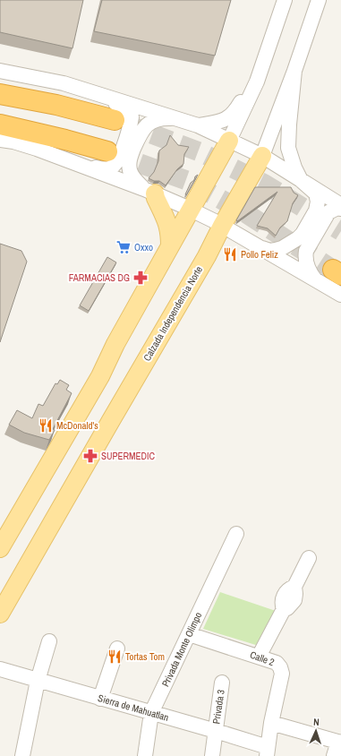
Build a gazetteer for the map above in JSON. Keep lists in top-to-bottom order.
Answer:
{
  "streets": {
    "main road": ["Calzada Independencia Norte"],
    "street": [
      "Privada Monte Olimpo",
      "Calle 2",
      "Privada 3",
      "Sierra de Mahuatlan"
    ]
  },
  "crossings": [
    ["Privada Monte Olimpo", "Calle 2"],
    ["Privada Monte Olimpo", "Sierra de Mahuatlan"],
    ["Calle 2", "Sierra de Mahuatlan"],
    ["Privada 3", "Sierra de Mahuatlan"]
  ],
  "places": {
    "supermarket": ["Oxxo"],
    "restaurant": ["Pollo Feliz", "McDonald's", "Tortas Tom"],
    "pharmacy": ["FARMACIAS DG", "SUPERMEDIC"]
  },
  "north": "top"
}
